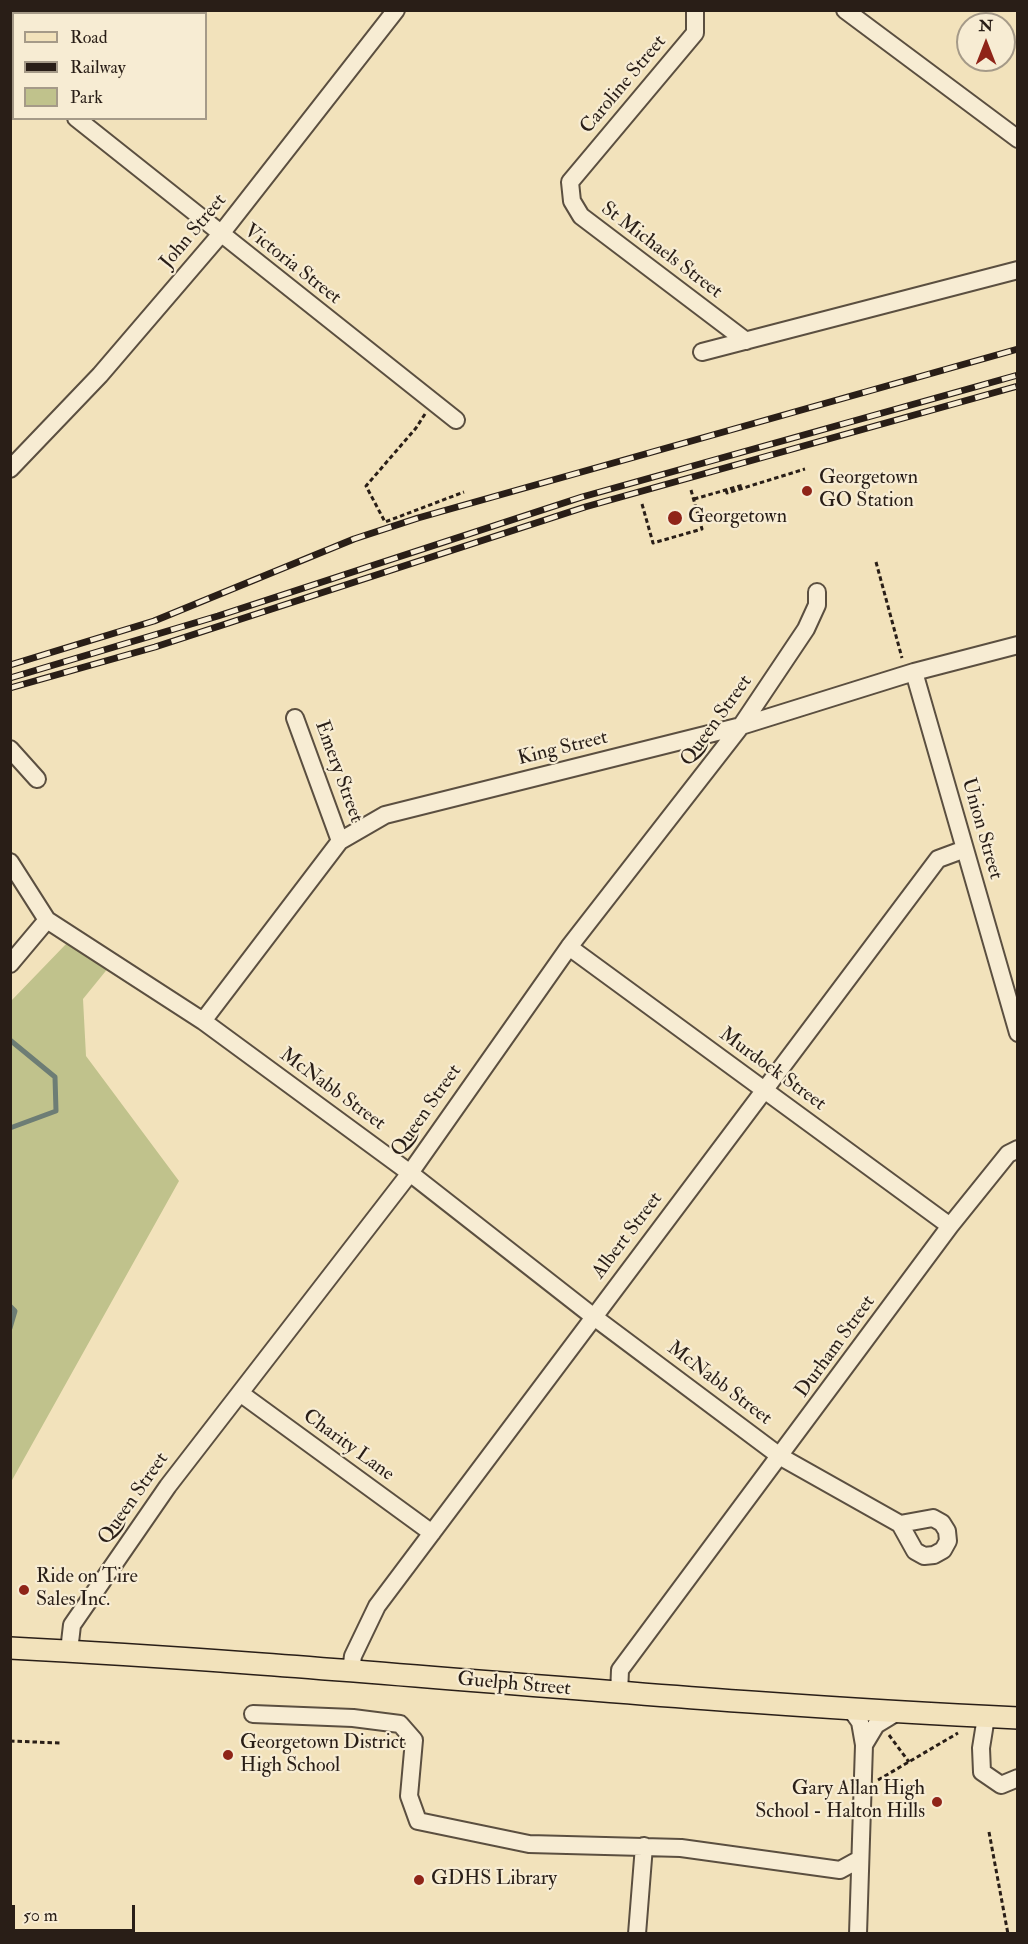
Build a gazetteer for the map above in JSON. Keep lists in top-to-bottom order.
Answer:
{
  "streets": {
    "main road": ["Guelph Street"],
    "street": [
      "Caroline Street",
      "John Street",
      "St Michaels Street",
      "Victoria Street",
      "Queen Street",
      "King Street",
      "Emery Street",
      "Union Street",
      "Murdock Street",
      "McNabb Street",
      "Albert Street",
      "Durham Street",
      "Charity Lane"
    ]
  },
  "crossings": [
    ["Caroline Street", "St Michaels Street"],
    ["John Street", "Victoria Street"],
    ["Queen Street", "King Street"],
    ["Queen Street", "Murdock Street"],
    ["Queen Street", "McNabb Street"],
    ["Queen Street", "Charity Lane"],
    ["Queen Street", "Guelph Street"],
    ["King Street", "Emery Street"],
    ["King Street", "Union Street"],
    ["King Street", "McNabb Street"],
    ["Union Street", "Albert Street"],
    ["Murdock Street", "Albert Street"],
    ["Murdock Street", "Durham Street"],
    ["McNabb Street", "Albert Street"],
    ["McNabb Street", "Durham Street"],
    ["Albert Street", "Charity Lane"],
    ["Albert Street", "Guelph Street"],
    ["Durham Street", "Guelph Street"]
  ],
  "places": [
    "Georgetown GO Station",
    "Georgetown",
    "Ride on Tire Sales Inc.",
    "Georgetown District High School",
    "Gary Allan High School - Halton Hills",
    "GDHS Library"
  ],
  "legend": ["Road", "Railway", "Park"],
  "scale_bar": "50 m",
  "north": "top"
}
